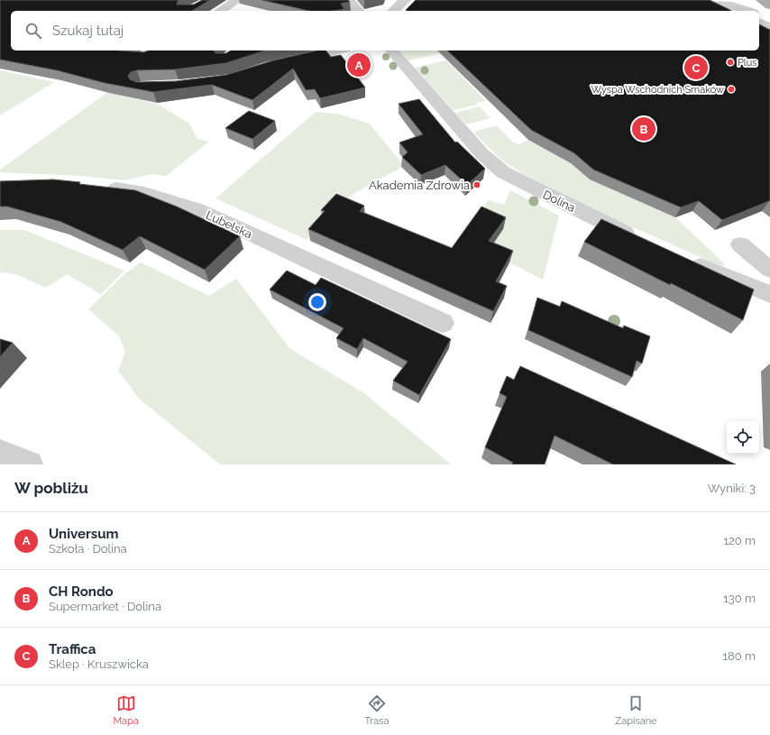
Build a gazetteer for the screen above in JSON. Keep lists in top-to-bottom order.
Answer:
{
  "streets": {
    "street": ["Dolina", "Lubelska"]
  },
  "places": ["Plus", "Wyspa Wschodnich Smaków", "Akademia Zdrowia"],
  "page": {
    "search": "Szukaj tutaj",
    "pins": ["A", "C", "B"],
    "heading": ["W pobliżu", "Wyniki: 3"],
    "list": [
      {
        "mark": "A",
        "name": "Universum",
        "note": "Szkoła · Dolina",
        "value": "120 m"
      },
      {
        "mark": "B",
        "name": "CH Rondo",
        "note": "Supermarket · Dolina",
        "value": "130 m"
      },
      {
        "mark": "C",
        "name": "Traffica",
        "note": "Sklep · Kruszwicka",
        "value": "180 m"
      }
    ],
    "nav": ["Mapa", "Trasa", "Zapisane"]
  }
}
